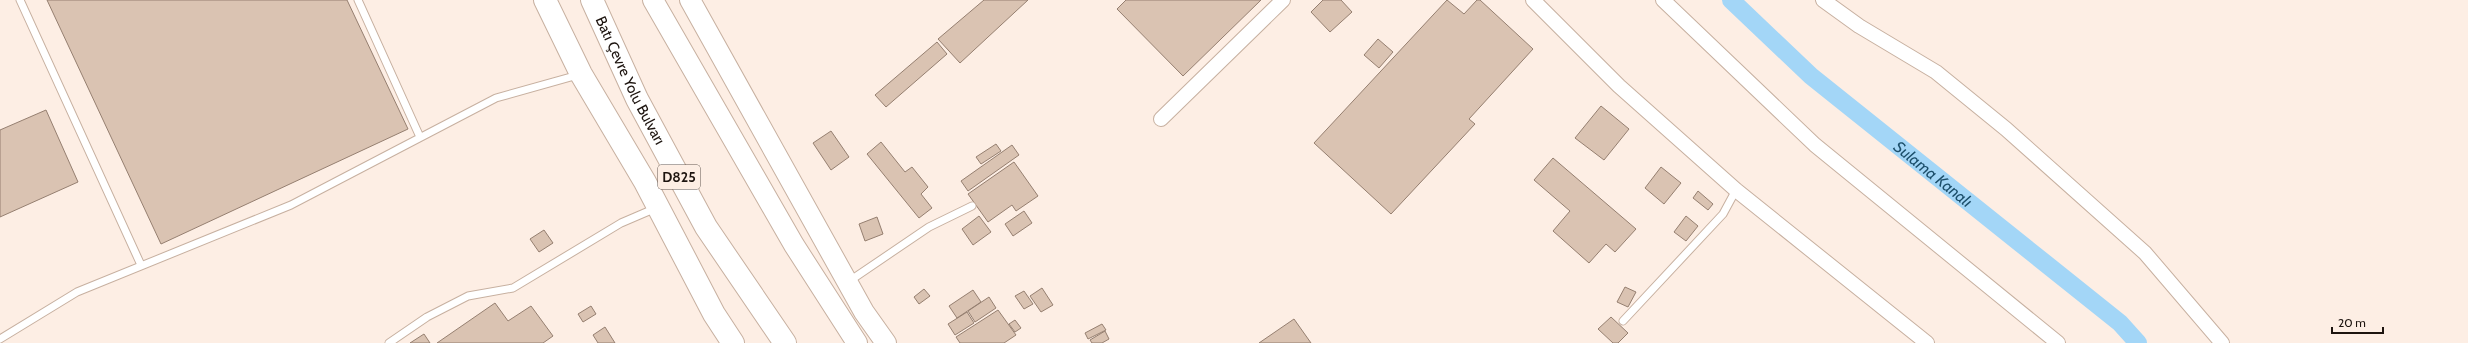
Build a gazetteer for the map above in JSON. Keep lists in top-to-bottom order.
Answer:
{
  "streets": {
    "highway": ["Batı Çevre Yolu Bulvarı", "D825"]
  },
  "water": ["Sulama Kanalı"],
  "scale_bar": "20 m"
}
